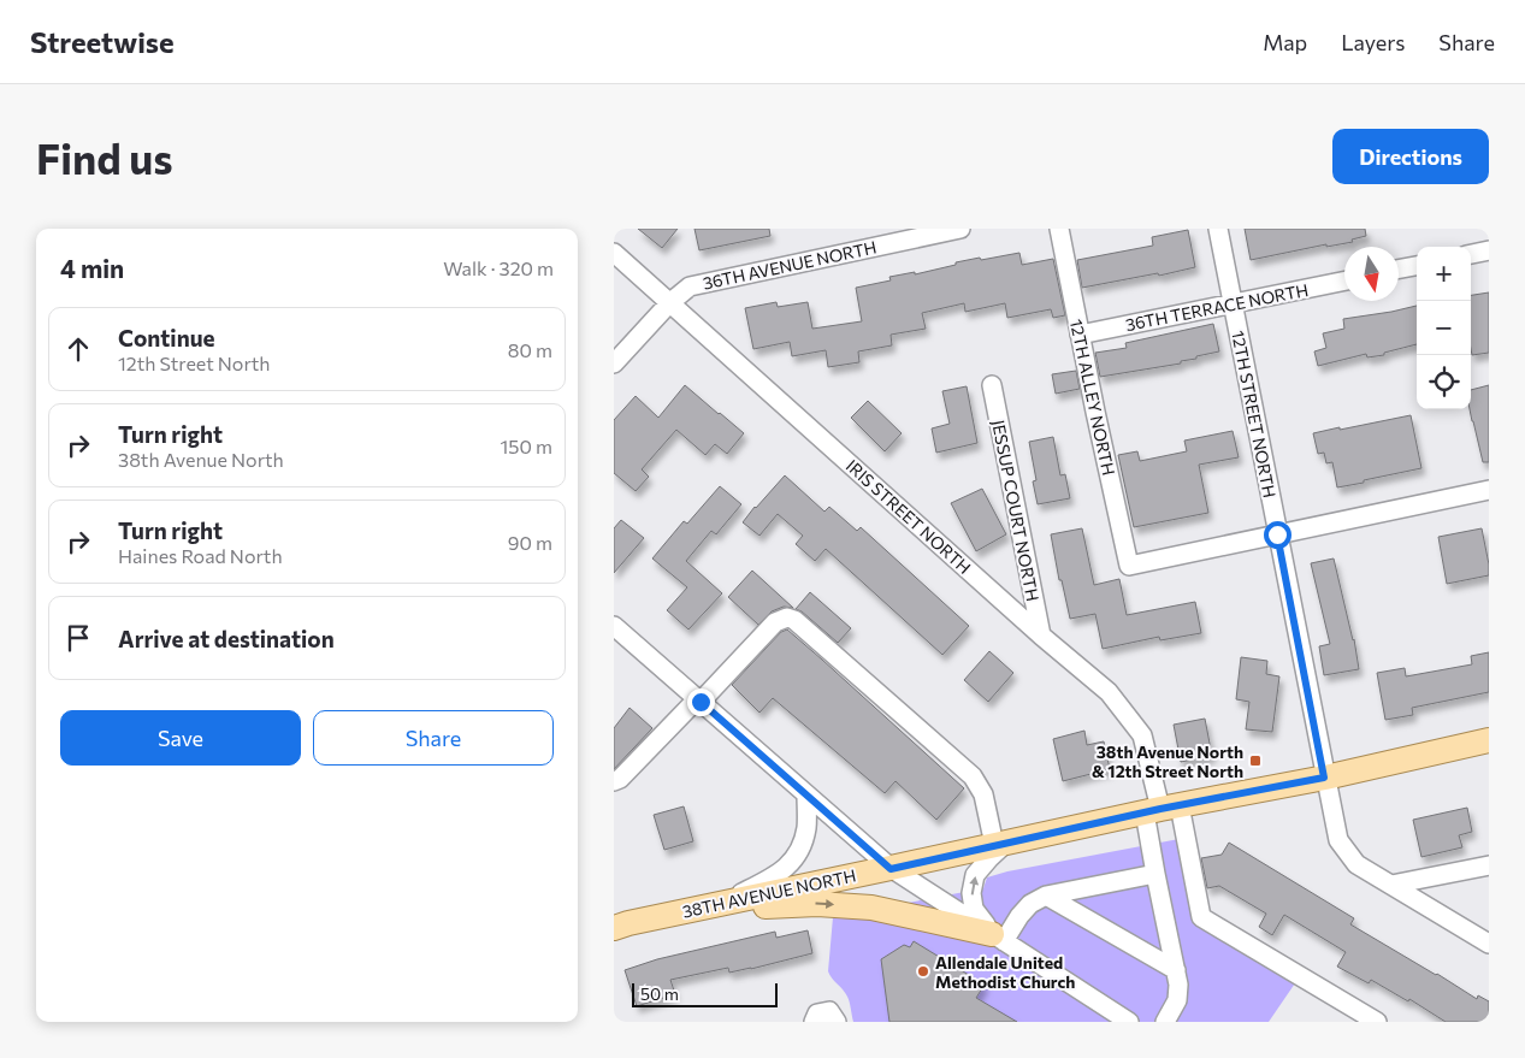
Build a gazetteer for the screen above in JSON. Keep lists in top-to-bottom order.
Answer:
{
  "streets": {
    "main road": ["38TH AVENUE NORTH"],
    "street": [
      "36TH AVENUE NORTH",
      "36TH TERRACE NORTH",
      "12TH ALLEY NORTH",
      "12TH STREET NORTH",
      "JESSUP COURT NORTH",
      "IRIS STREET NORTH"
    ]
  },
  "crossings": [
    ["36TH AVENUE NORTH", "IRIS STREET NORTH"],
    ["36TH TERRACE NORTH", "12TH ALLEY NORTH"],
    ["36TH TERRACE NORTH", "12TH STREET NORTH"],
    ["12TH ALLEY NORTH", "12TH STREET NORTH"],
    ["12TH STREET NORTH", "38TH AVENUE NORTH"],
    ["JESSUP COURT NORTH", "IRIS STREET NORTH"],
    ["IRIS STREET NORTH", "38TH AVENUE NORTH"]
  ],
  "places": {
    "transit": ["38th Avenue North & 12th Street North"],
    "other": ["Allendale United Methodist Church"]
  },
  "scale_bar": "50 m",
  "north": "bottom",
  "page": {
    "header": "Streetwise",
    "nav": ["Map", "Layers", "Share"],
    "buttons": [
      "Directions",
      ["Save", "Share"]
    ],
    "title": "Find us",
    "heading": ["4 min", "Walk · 320 m"],
    "map_buttons": ["+", "−"],
    "list": [
      ["Continue", "12th Street North", "80 m"],
      ["Turn right", "38th Avenue North", "150 m"],
      ["Turn right", "Haines Road North", "90 m"],
      "Arrive at destination"
    ],
    "scale": "50 m"
  }
}
